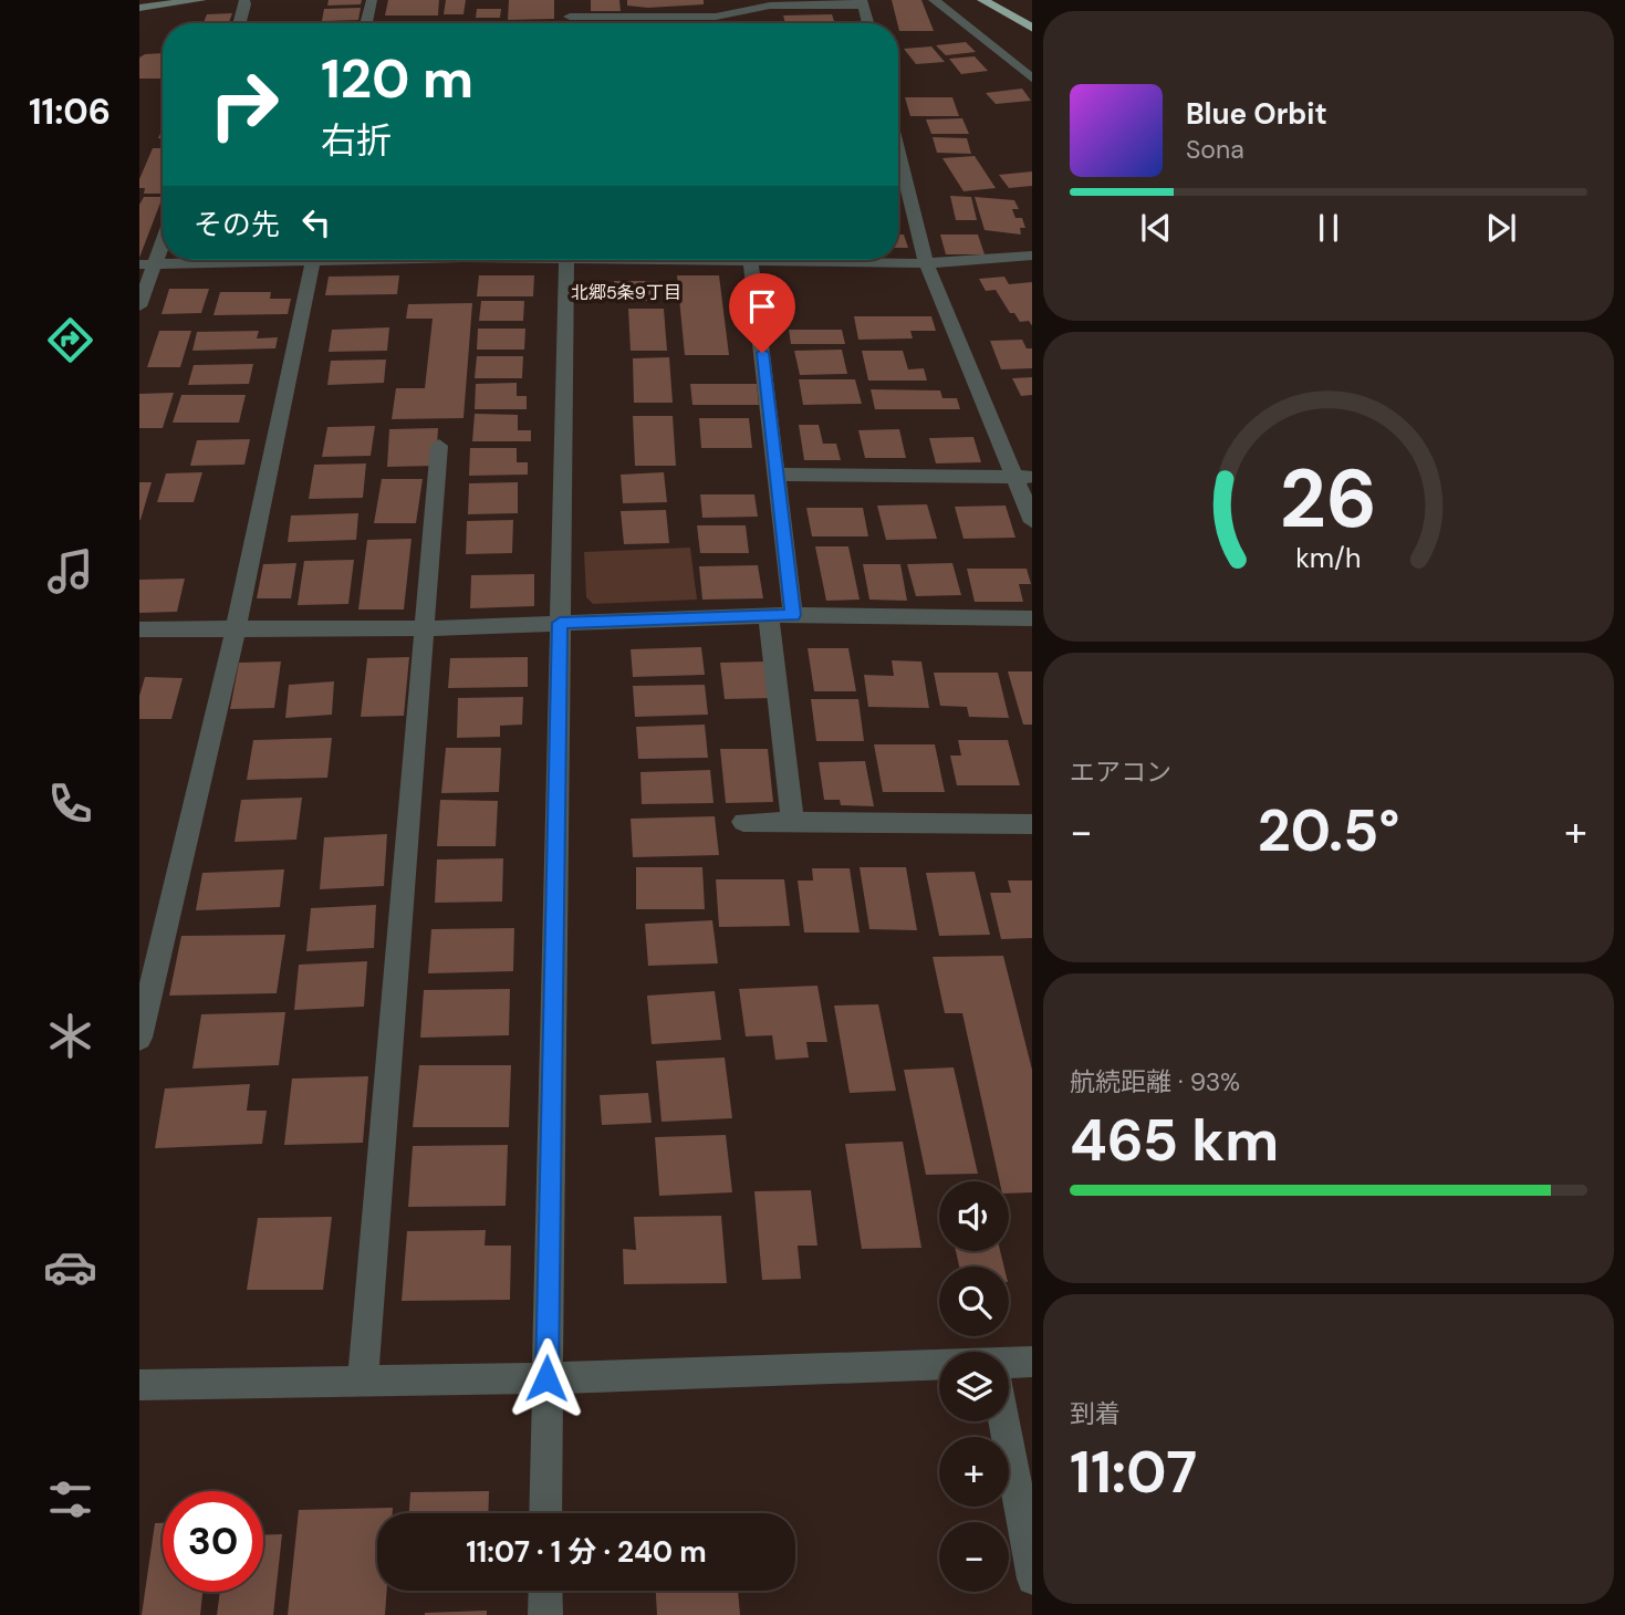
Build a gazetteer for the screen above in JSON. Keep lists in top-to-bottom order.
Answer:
{
  "districts": ["北郷5条9丁目"],
  "page": {
    "tabs": "11:06",
    "turn": ["120 m", "右折"],
    "song": ["Blue Orbit", "Sona"],
    "then": "その先",
    "tile": [
      "エアコン",
      ["航続距離 · 93%", "465 km"],
      ["到着", "11:07"]
    ],
    "heat": ["−", "20.5°", "+"],
    "map_buttons": ["+", "−"],
    "limit": "30",
    "trip": "11:07 · 1 分 · 240 m",
    "gauge": ["26", "km/h"]
  }
}
